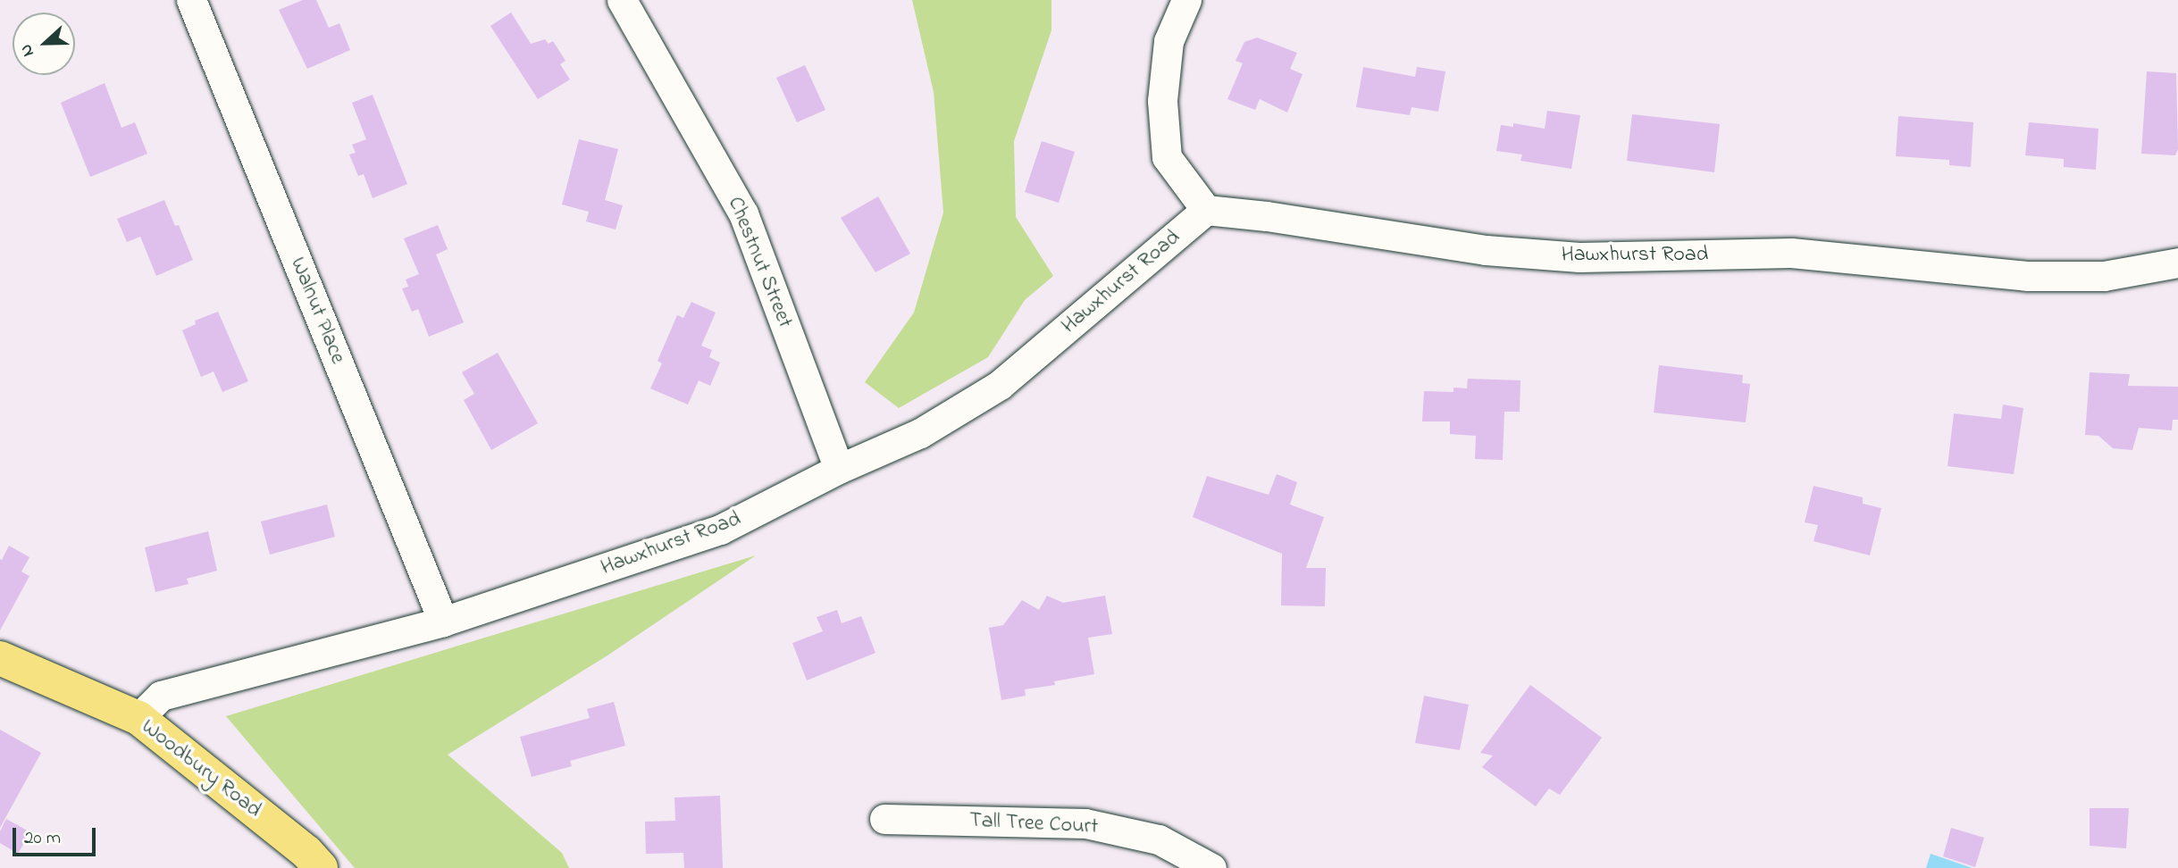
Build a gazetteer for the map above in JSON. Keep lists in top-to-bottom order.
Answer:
{
  "streets": {
    "main road": ["Woodbury Road"],
    "street": [
      "Hawxhurst Road",
      "Chestnut Street",
      "Walnut Place",
      "Tall Tree Court"
    ]
  },
  "crossings": [
    ["Hawxhurst Road", "Chestnut Street"],
    ["Hawxhurst Road", "Walnut Place"],
    ["Hawxhurst Road", "Woodbury Road"]
  ],
  "scale_bar": "20 m",
  "north": "left"
}
